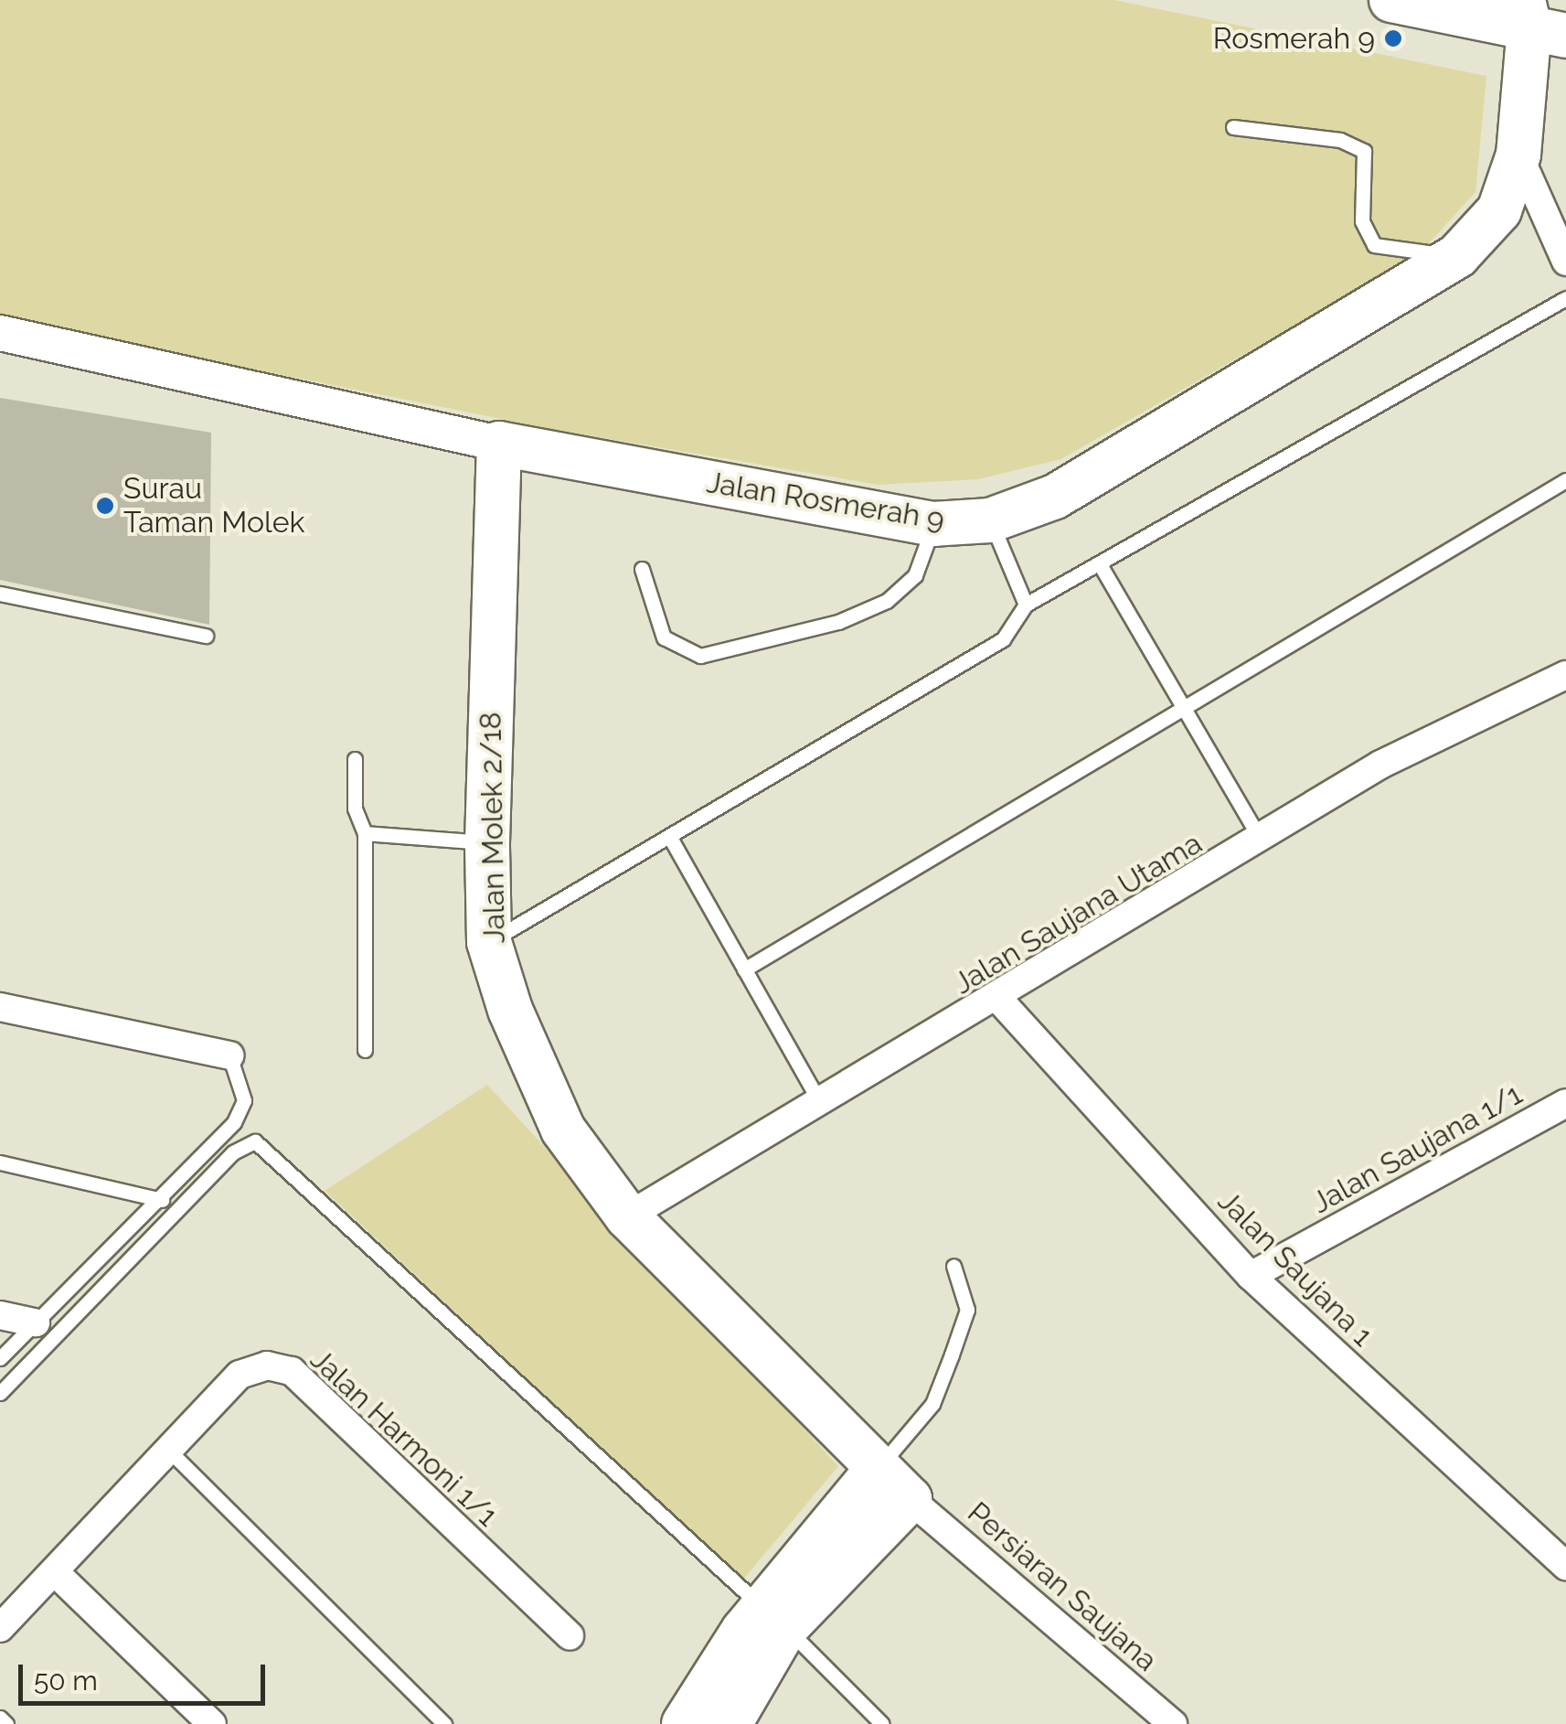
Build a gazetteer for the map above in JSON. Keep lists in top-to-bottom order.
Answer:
{
  "streets": {
    "main road": ["Jalan Rosmerah 9", "Jalan Molek 2/18"],
    "street": [
      "Jalan Saujana Utama",
      "Jalan Saujana 1/1",
      "Jalan Saujana 1",
      "Jalan Harmoni 1/1",
      "Persiaran Saujana"
    ]
  },
  "crossings": [
    ["Jalan Rosmerah 9", "Jalan Molek 2/18"],
    ["Jalan Molek 2/18", "Jalan Saujana Utama"],
    ["Jalan Molek 2/18", "Persiaran Saujana"],
    ["Jalan Saujana Utama", "Jalan Saujana 1"],
    ["Jalan Saujana 1/1", "Jalan Saujana 1"]
  ],
  "places": ["Rosmerah 9", "Surau Taman Molek"],
  "scale_bar": "50 m"
}
